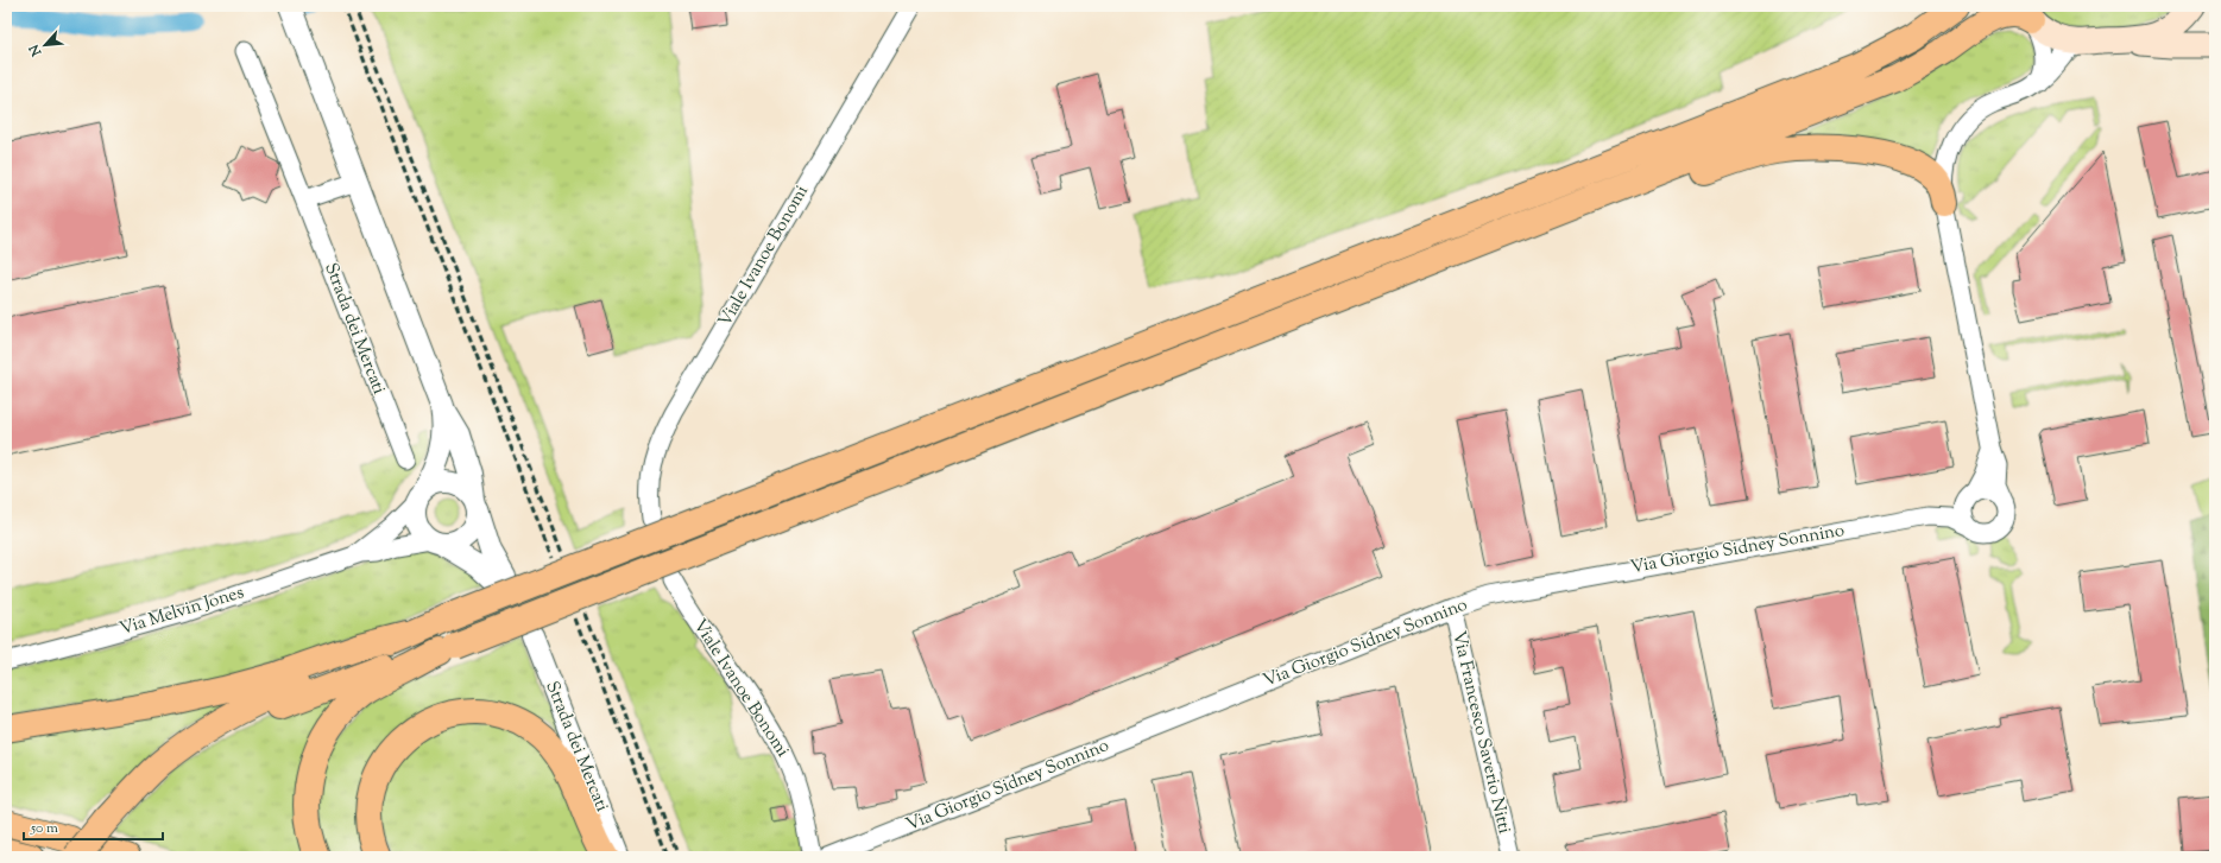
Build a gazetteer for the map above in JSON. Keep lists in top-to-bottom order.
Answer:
{
  "streets": {
    "street": [
      "Viale Ivanoe Bonomi",
      "Strada dei Mercati",
      "Via Giorgio Sidney Sonnino",
      "Via Melvin Jones",
      "Via Francesco Saverio Nitti"
    ]
  },
  "crossings": [
    ["Via Giorgio Sidney Sonnino", "Via Francesco Saverio Nitti"]
  ],
  "scale_bar": "50 m",
  "north": "bottom left"
}
